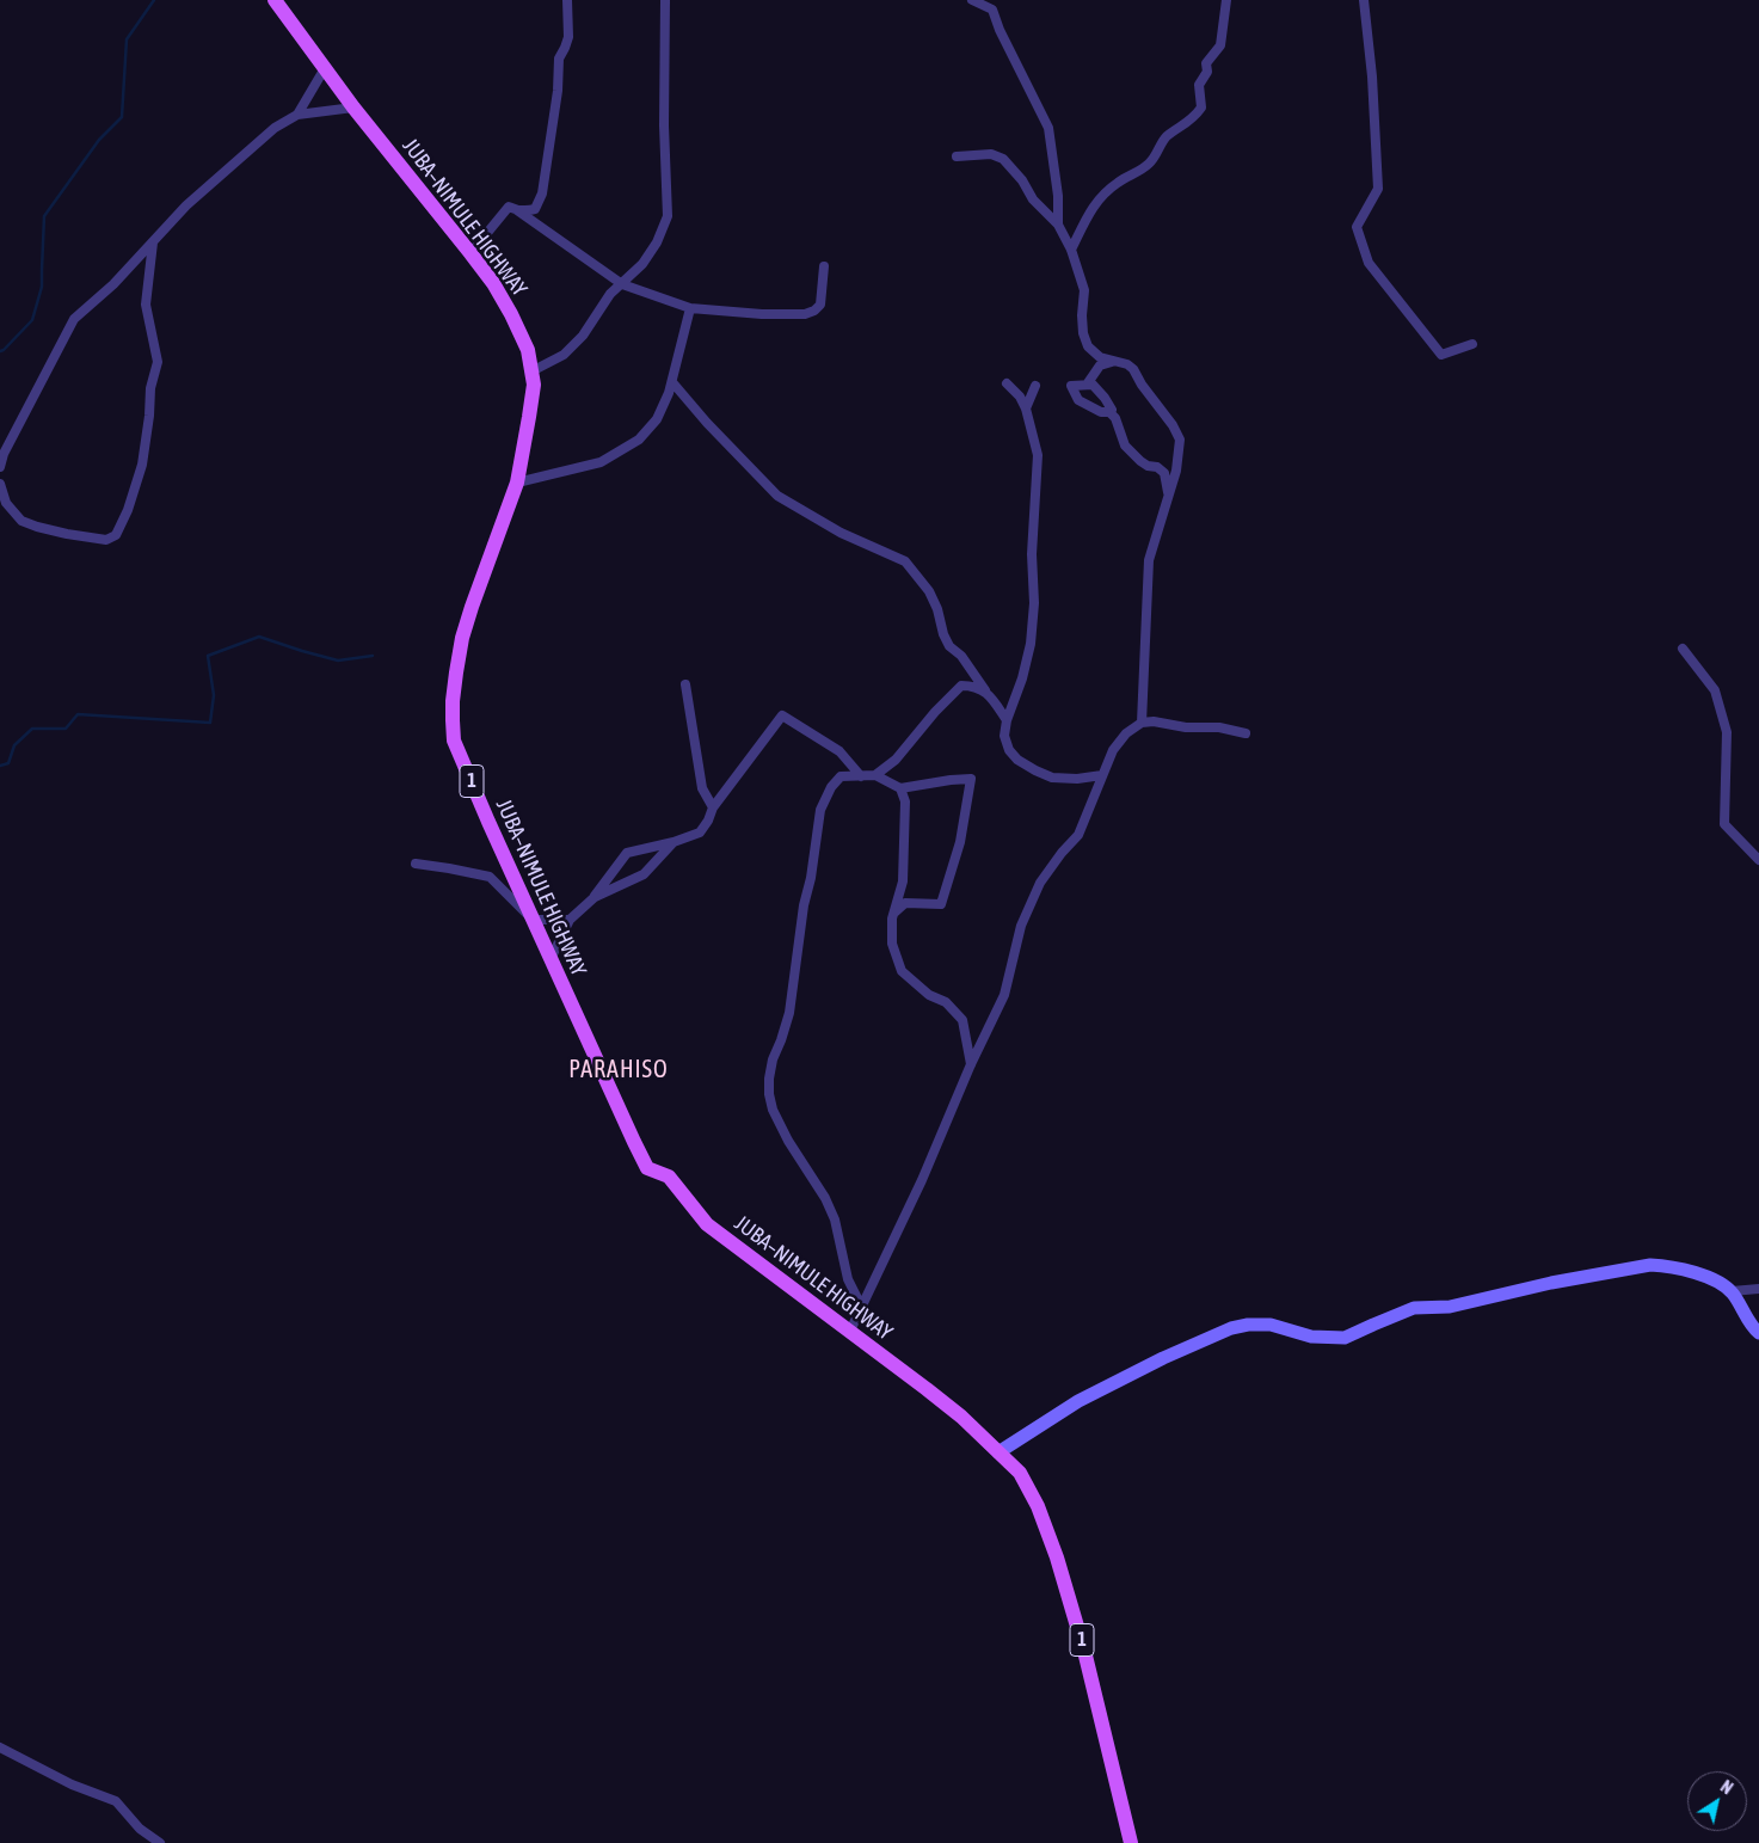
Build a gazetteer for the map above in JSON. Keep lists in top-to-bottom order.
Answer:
{
  "streets": {
    "main road": ["JUBA–NIMULE HIGHWAY", "1"]
  },
  "crossings": [
    ["JUBA–NIMULE HIGHWAY", "1"]
  ],
  "districts": ["PARAHISO"],
  "north": "top right"
}
